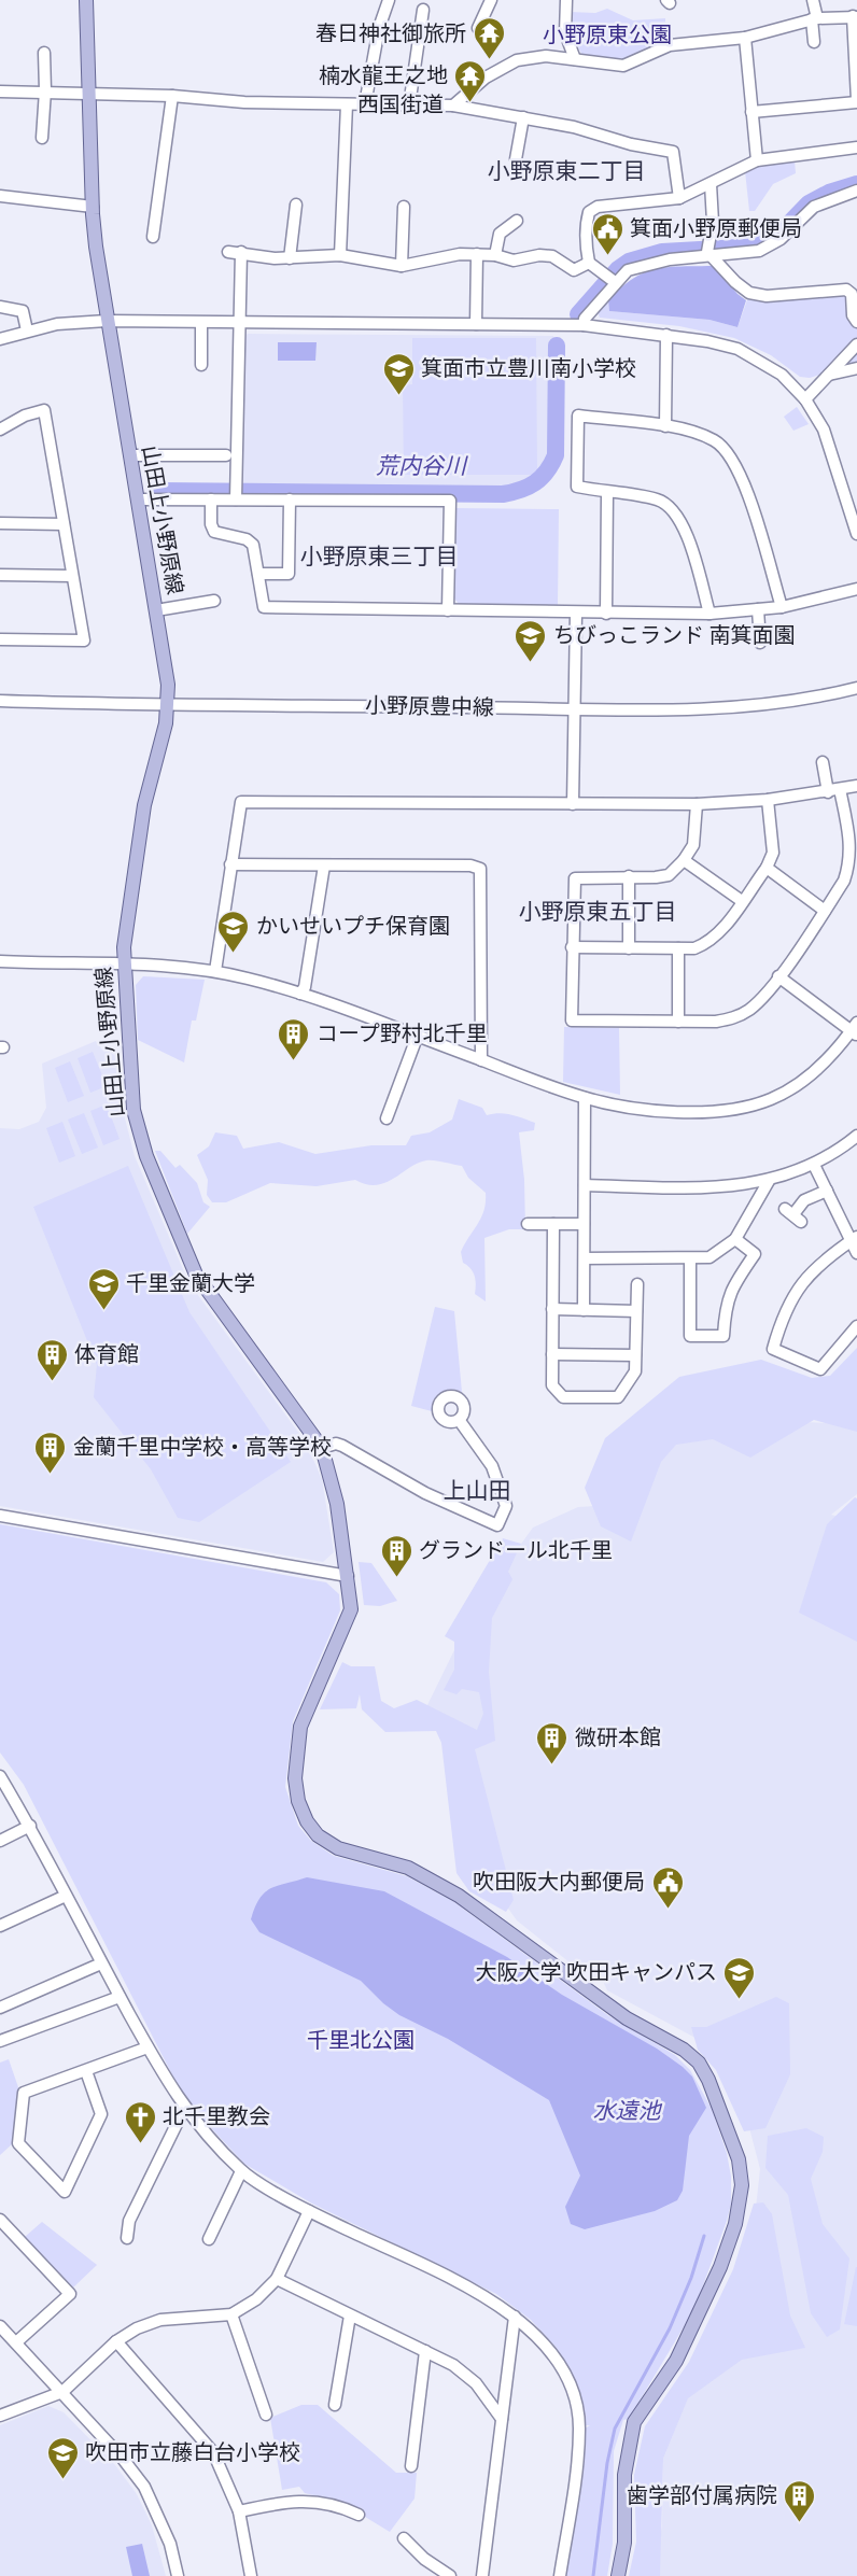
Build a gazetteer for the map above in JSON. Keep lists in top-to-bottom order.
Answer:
{
  "streets": {
    "main road": ["山田上小野原線"],
    "street": ["西国街道", "小野原豊中線"]
  },
  "crossings": [
    ["西国街道", "山田上小野原線"],
    ["山田上小野原線", "小野原豊中線"]
  ],
  "districts": [
    "小野原東二丁目",
    "小野原東三丁目",
    "小野原東五丁目",
    "上山田"
  ],
  "water": ["荒内谷川", "水遠池"],
  "parks": ["小野原東公園", "千里北公園"],
  "places": {
    "temple": ["春日神社御旅所", "楠水龍王之地"],
    "public building": ["箕面小野原郵便局", "吹田阪大内郵便局"],
    "school or university": [
      "箕面市立豊川南小学校",
      "ちびっこランド 南箕面園",
      "かいせいプチ保育園",
      "千里金蘭大学",
      "大阪大学 吹田キャンパス",
      "吹田市立藤白台小学校"
    ],
    "building": [
      "コープ野村北千里",
      "体育館",
      "金蘭千里中学校・高等学校",
      "グランドール北千里",
      "微研本館",
      "歯学部付属病院"
    ],
    "church": ["北千里教会"]
  }
}
